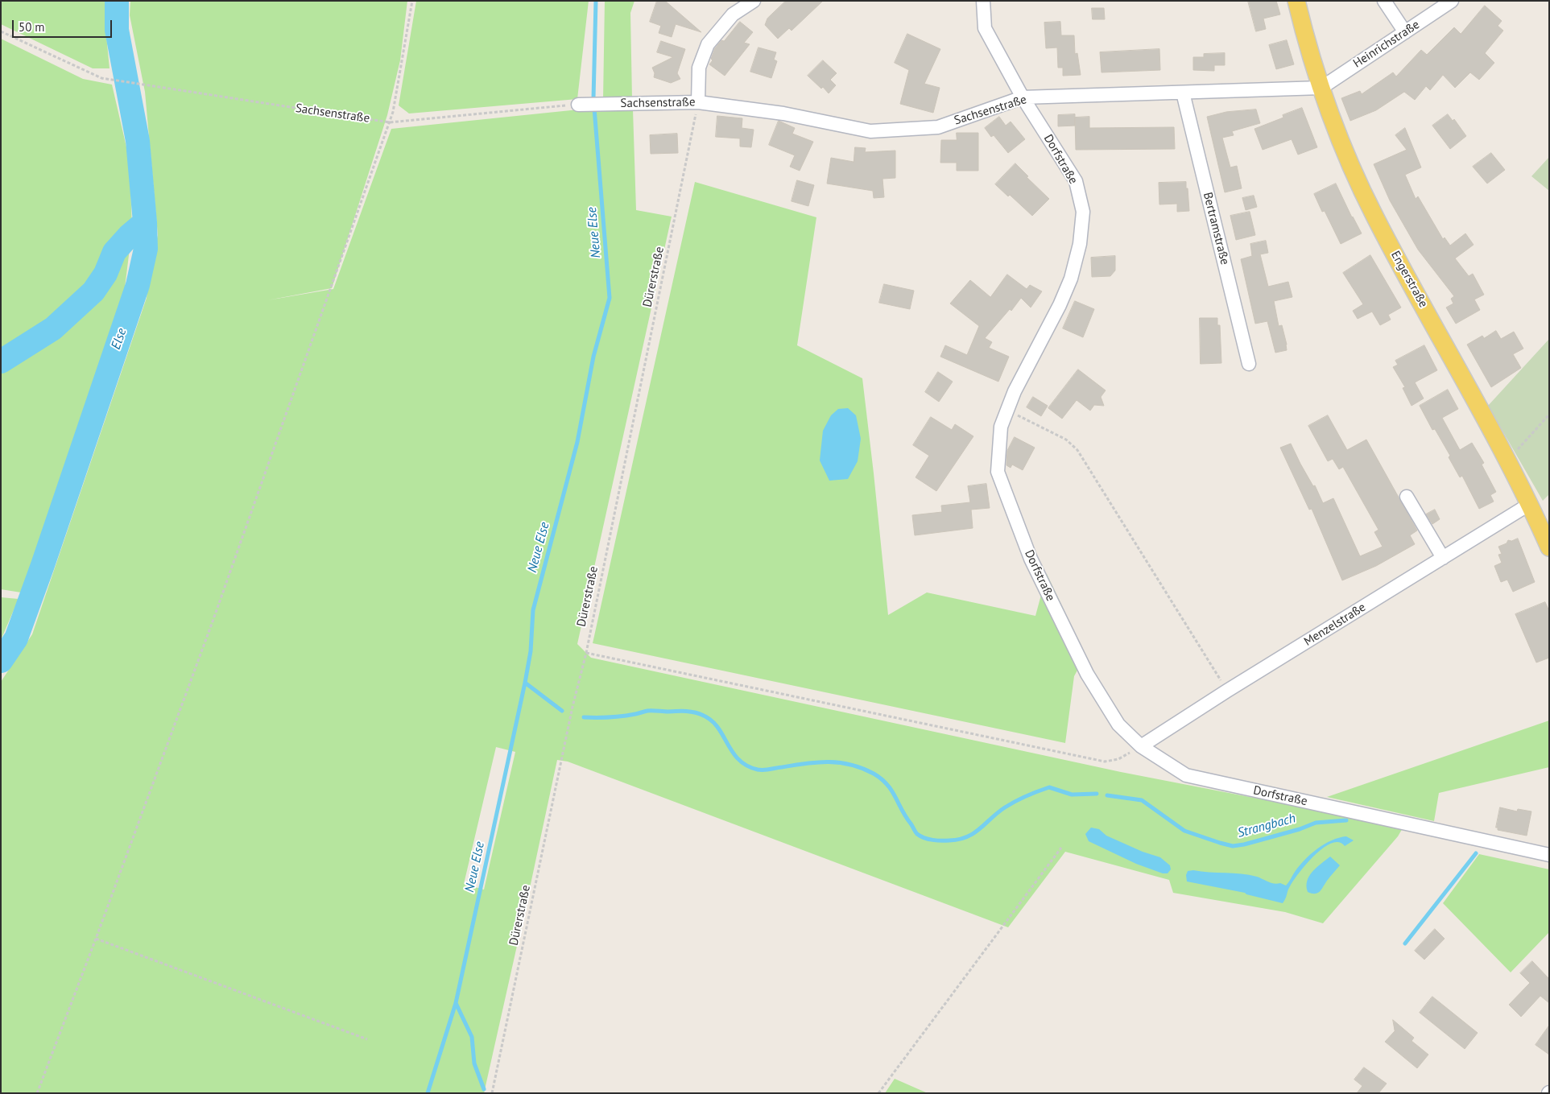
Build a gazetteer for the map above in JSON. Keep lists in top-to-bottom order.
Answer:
{
  "streets": {
    "main road": ["Engerstraße"],
    "street": [
      "Heinrichstraße",
      "Sachsenstraße",
      "Dorfstraße",
      "Bertramstraße",
      "Menzelstraße"
    ],
    "path": ["Dürerstraße"]
  },
  "crossings": [
    ["Heinrichstraße", "Sachsenstraße"],
    ["Heinrichstraße", "Engerstraße"],
    ["Sachsenstraße", "Dorfstraße"],
    ["Sachsenstraße", "Bertramstraße"],
    ["Sachsenstraße", "Dürerstraße"],
    ["Sachsenstraße", "Engerstraße"],
    ["Dorfstraße", "Menzelstraße"],
    ["Engerstraße", "Menzelstraße"]
  ],
  "water": ["Neue Else", "Else", "Strangbach"],
  "scale_bar": "50 m"
}
